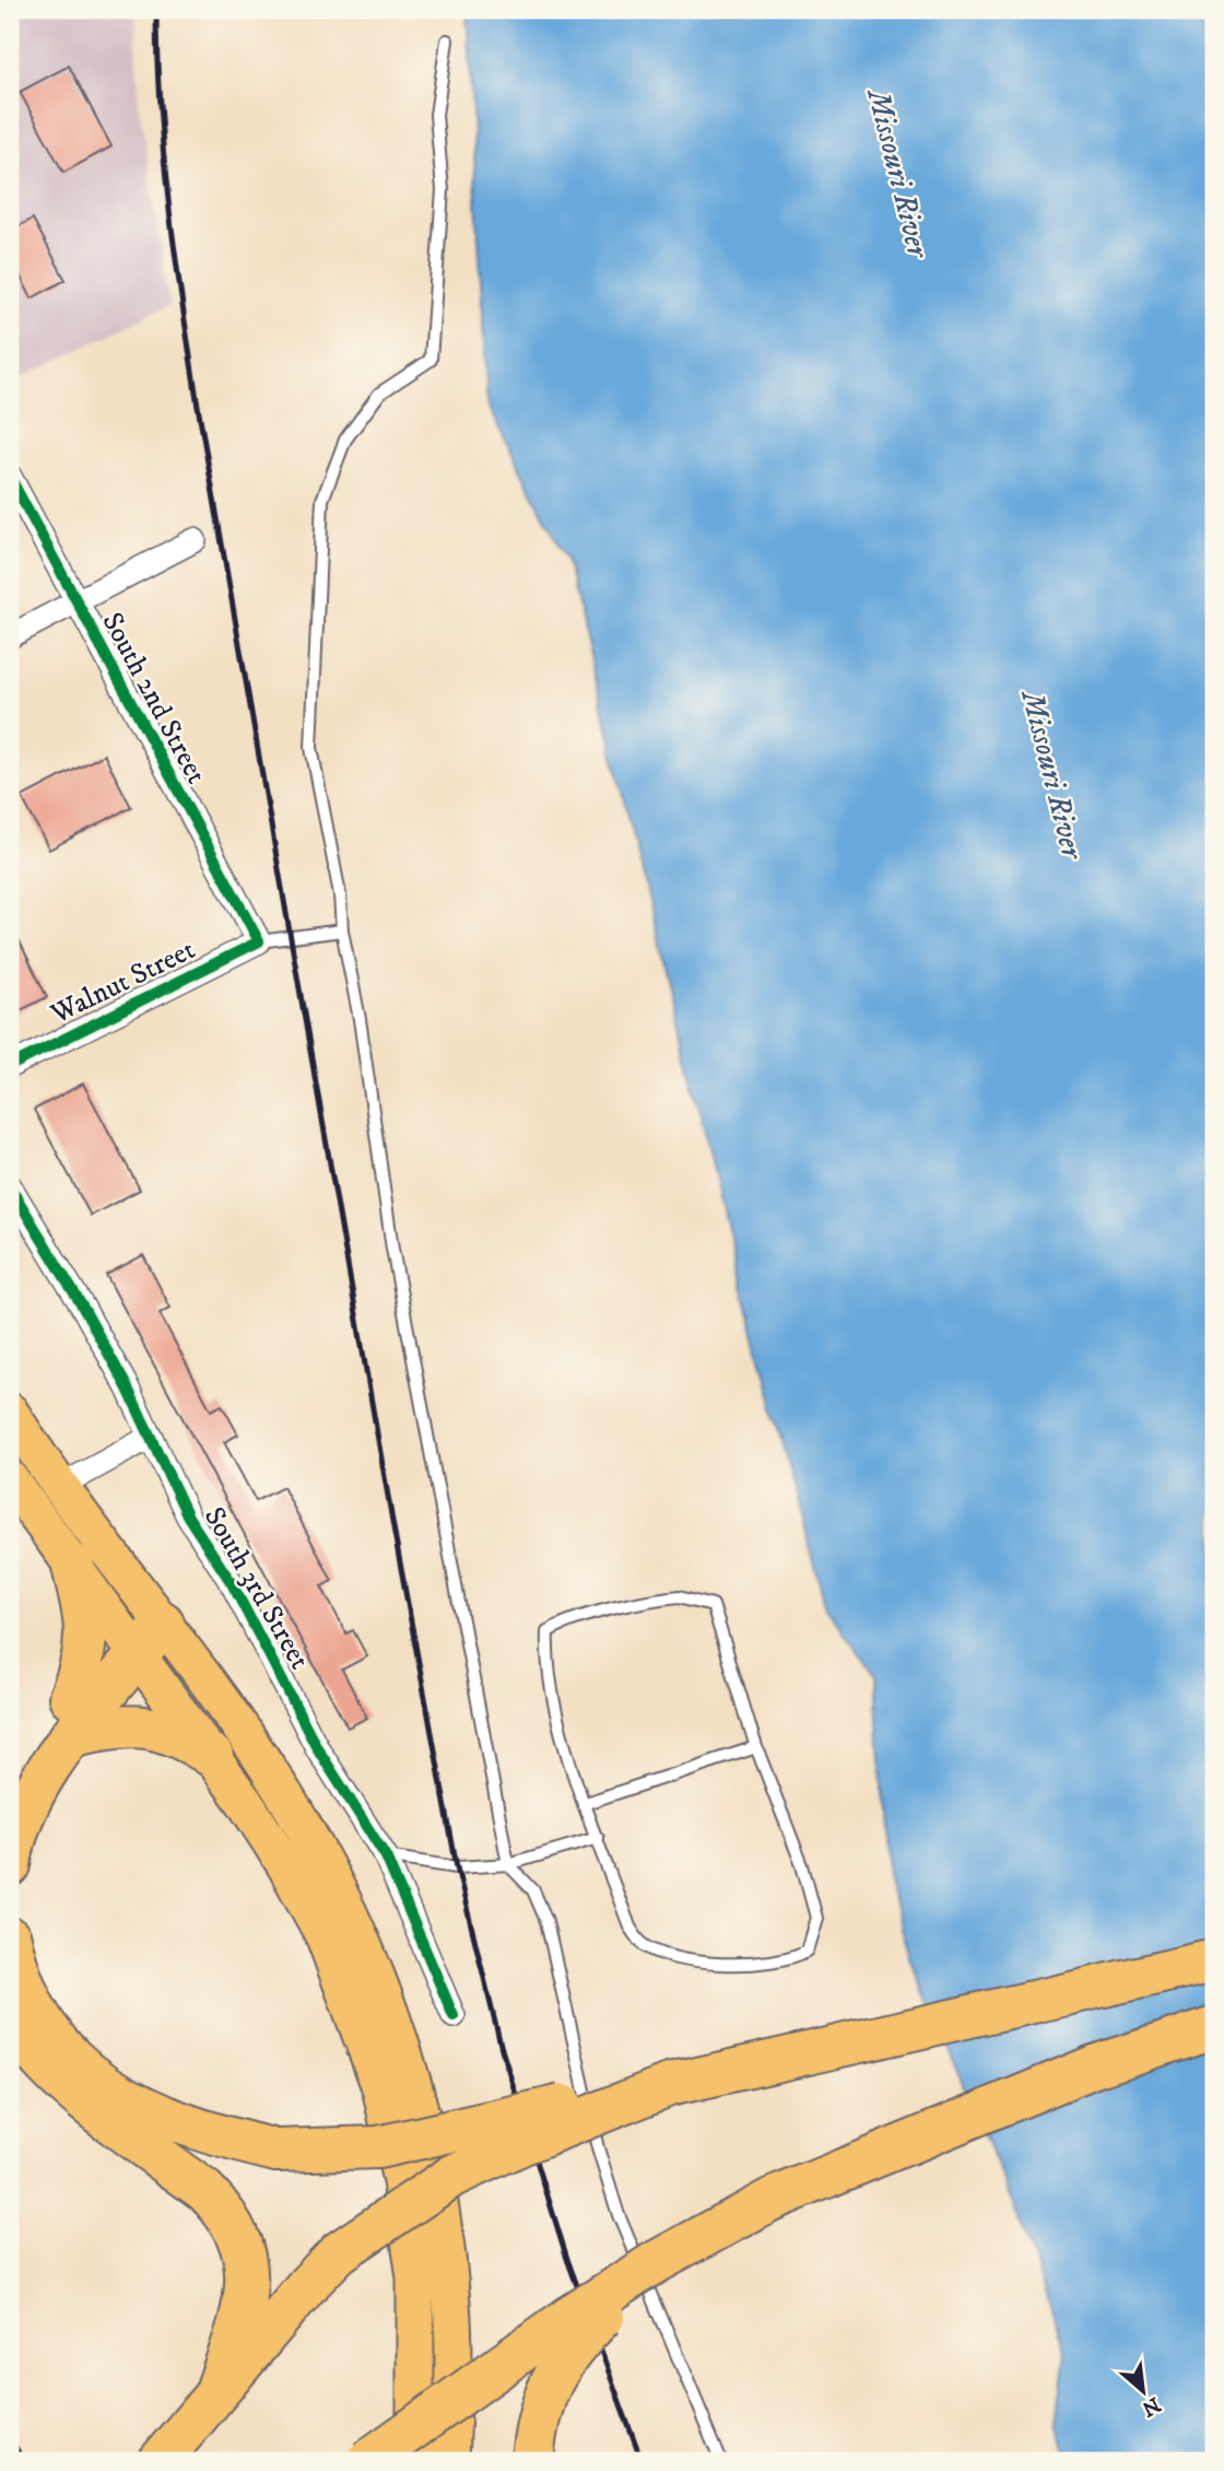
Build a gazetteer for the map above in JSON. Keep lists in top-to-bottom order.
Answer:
{
  "streets": {
    "street": ["South 2nd Street", "Walnut Street", "South 3rd Street"]
  },
  "crossings": [
    ["South 2nd Street", "Walnut Street"]
  ],
  "water": ["Missouri River"],
  "north": "bottom right"
}
